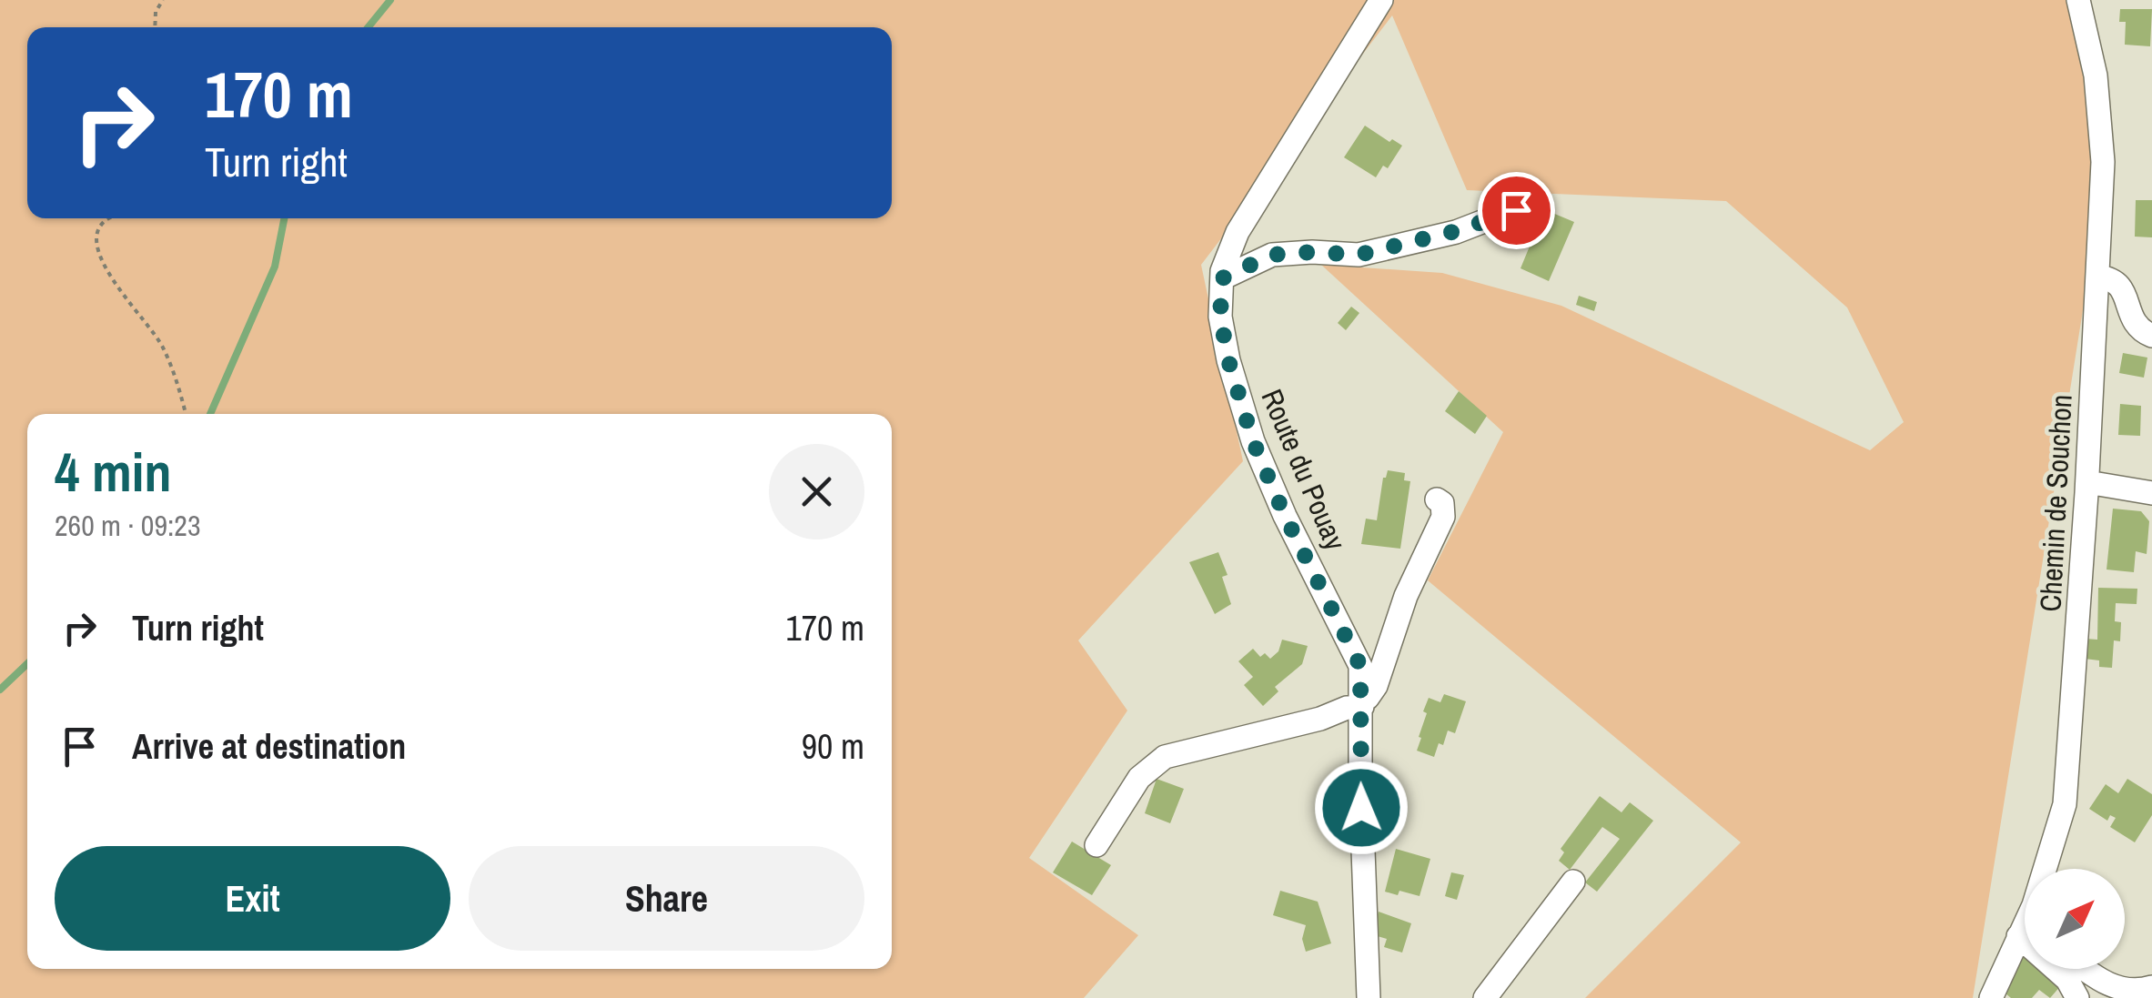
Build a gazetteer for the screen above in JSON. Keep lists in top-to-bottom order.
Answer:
{
  "streets": {
    "street": ["Route du Pouay", "Chemin de Souchon"]
  },
  "north": "top right",
  "page": {
    "turn": ["170 m", "Turn right"],
    "heading": ["4 min", "260 m · 09:23"],
    "list": [
      {
        "name": "Turn right",
        "value": "170 m"
      },
      {
        "name": "Arrive at destination",
        "value": "90 m"
      }
    ],
    "buttons": ["Exit", "Share"]
  }
}
